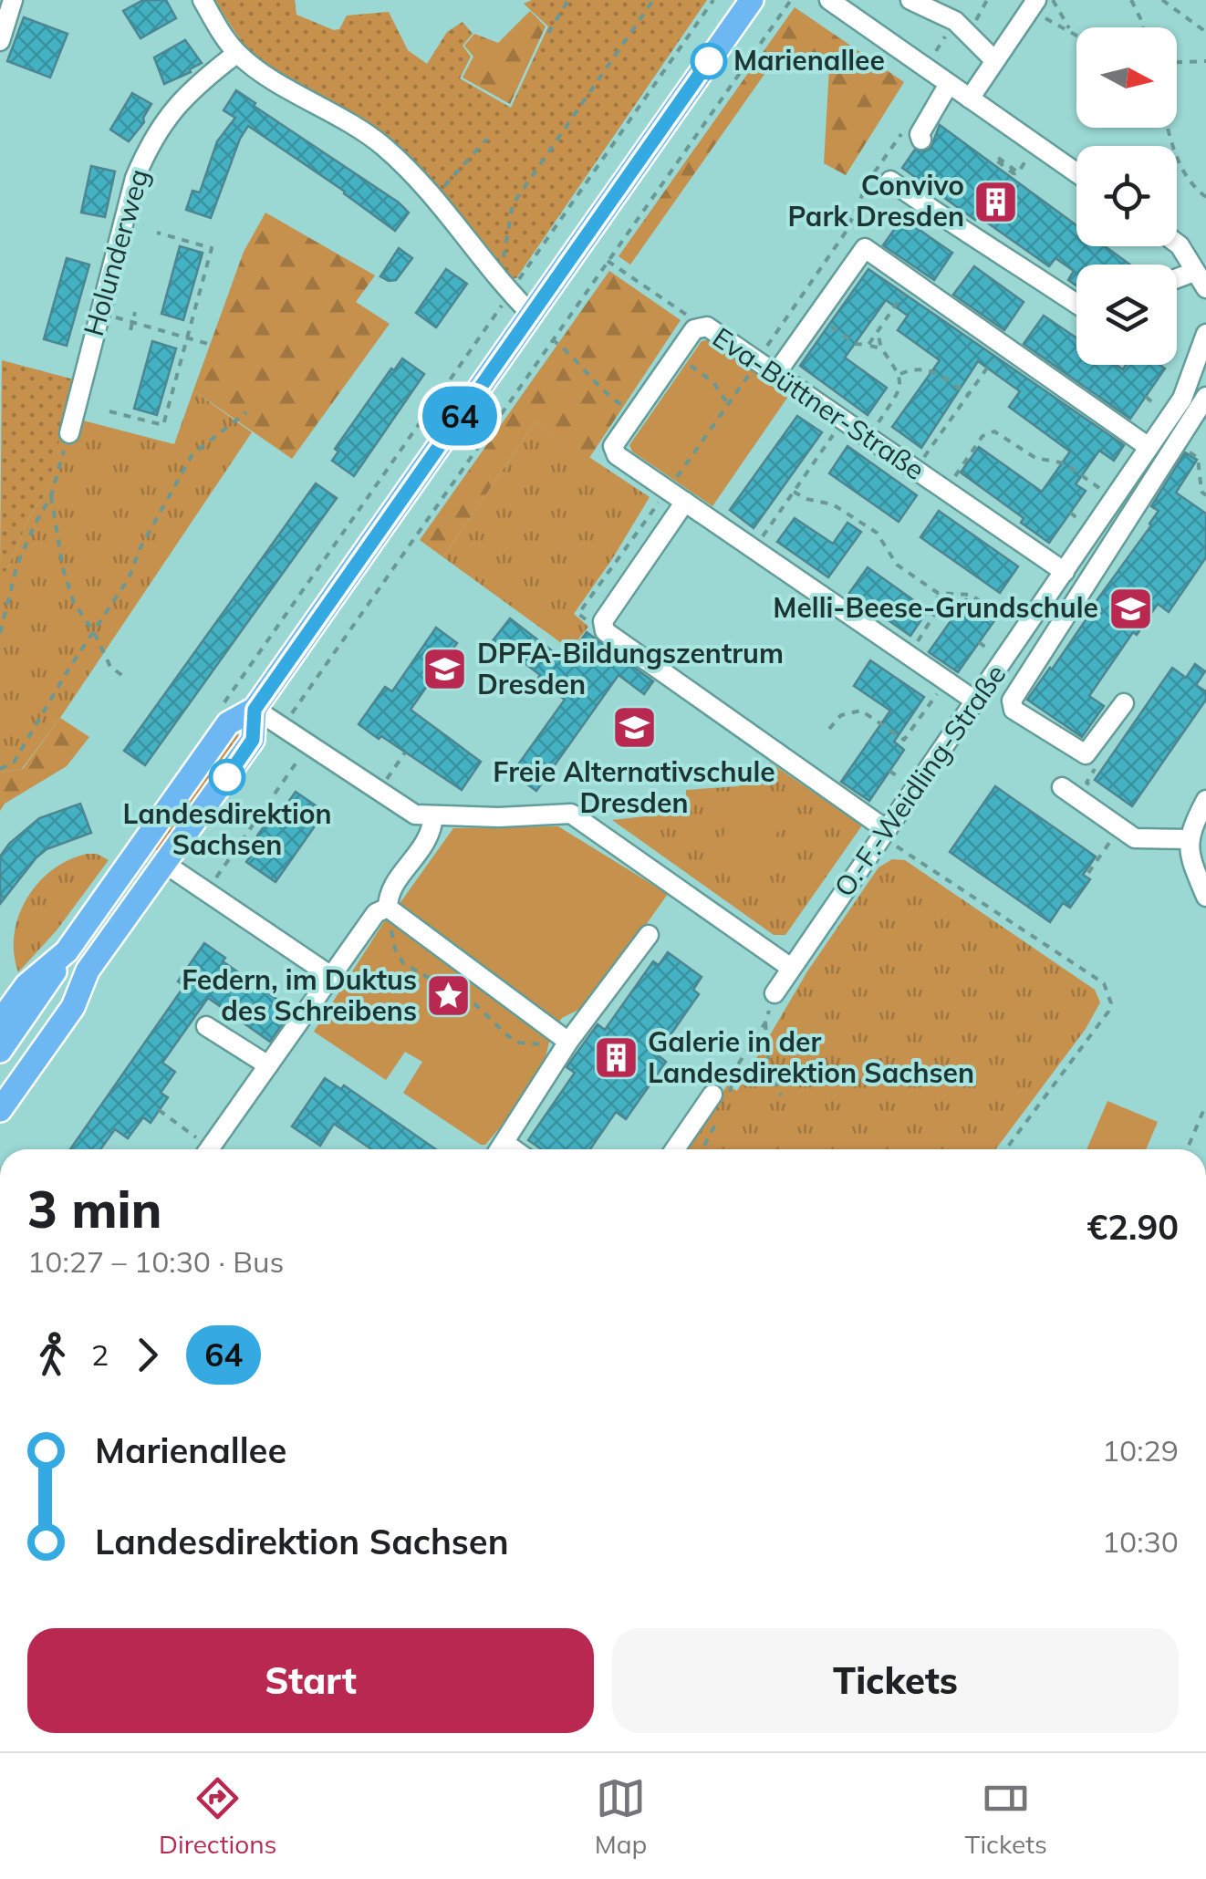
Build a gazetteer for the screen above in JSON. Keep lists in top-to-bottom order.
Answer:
{
  "streets": {
    "street": ["Holunderweg", "Eva-Büttner-Straße", "O.-F.-Weidling-Straße"]
  },
  "crossings": [
    ["Eva-Büttner-Straße", "O.-F.-Weidling-Straße"]
  ],
  "places": {
    "other": ["Marienallee", "Landesdirektion Sachsen"],
    "building": ["Convivo Park Dresden", "Galerie in der Landesdirektion Sachsen"],
    "school or university": ["Melli-Beese-Grundschule", "DPFA-Bildungszentrum Dresden", "Freie Alternativschule Dresden"],
    "place": ["Federn, im Duktus des Schreibens"]
  },
  "lines": ["bus line 64"],
  "north": "right",
  "page": {
    "on_map": "64",
    "heading": ["3 min", "10:27 – 10:30 · Bus", "€2.90"],
    "legs": ["2", "64"],
    "list": [
      {
        "name": "Marienallee",
        "value": "10:29"
      },
      {
        "name": "Landesdirektion Sachsen",
        "value": "10:30"
      }
    ],
    "buttons": ["Start", "Tickets"],
    "tabs": ["Directions", "Map", "Tickets"]
  }
}
